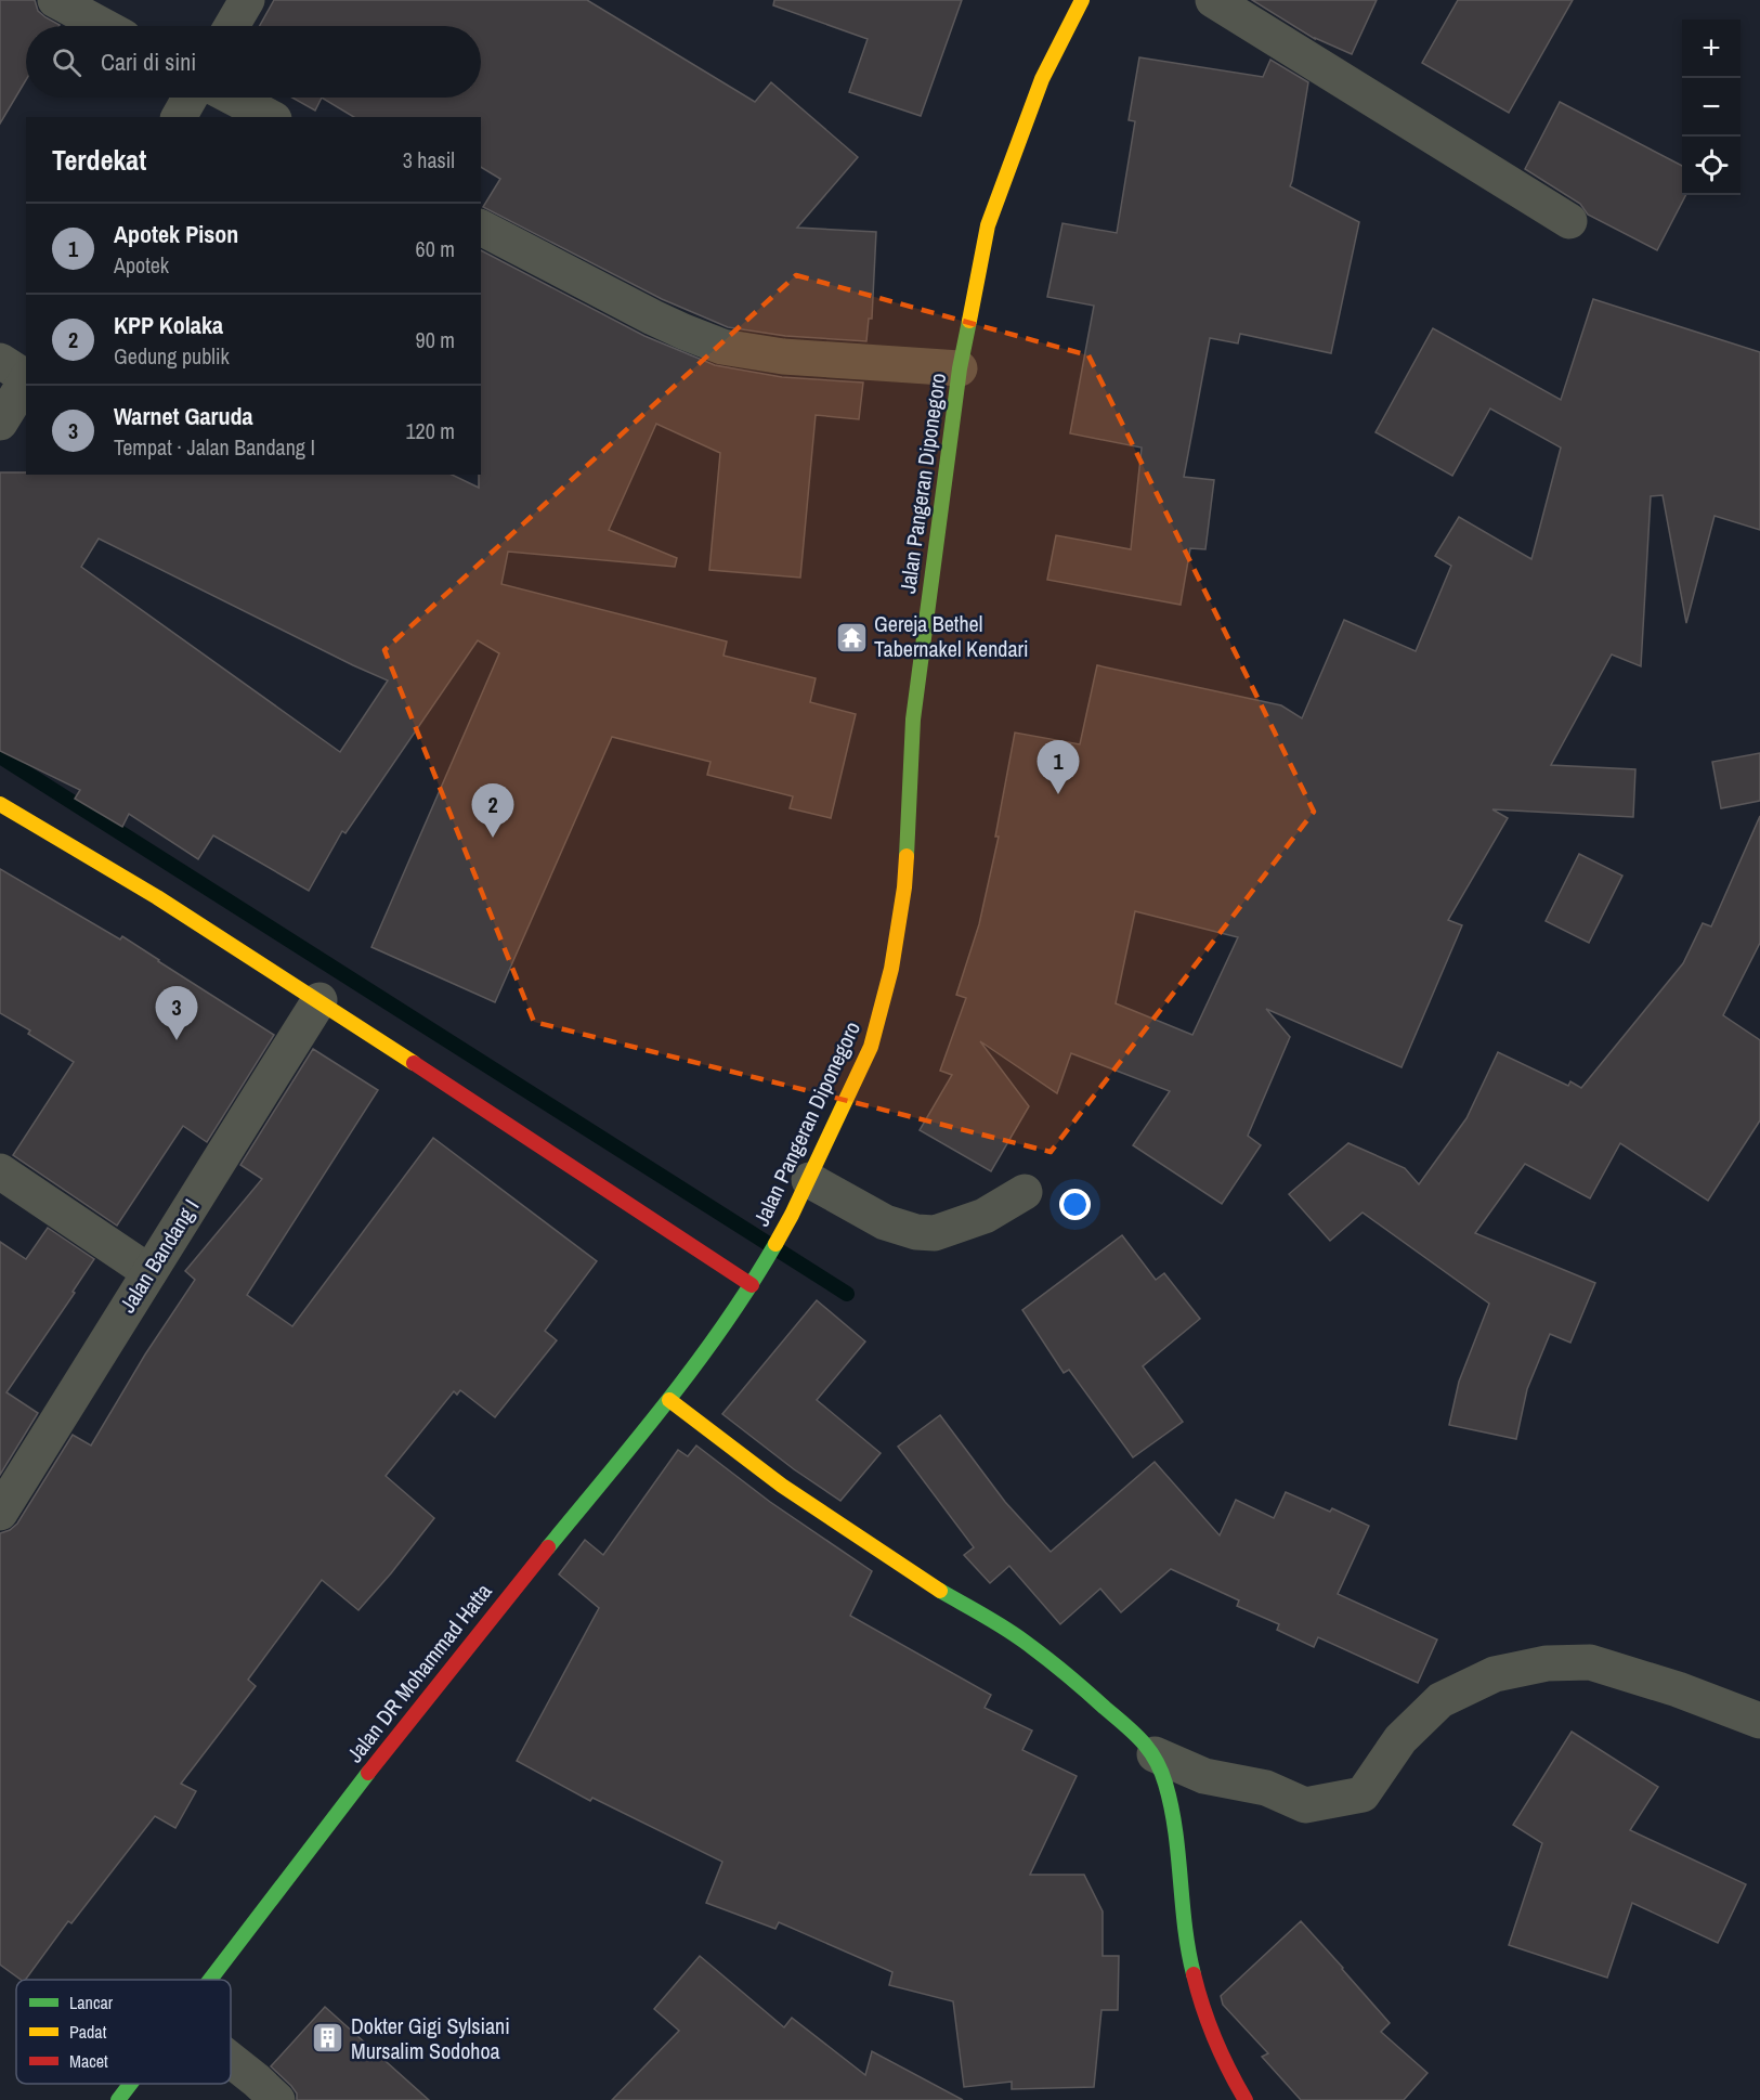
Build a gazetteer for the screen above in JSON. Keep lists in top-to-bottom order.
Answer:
{
  "streets": {
    "main road": ["Jalan Pangeran Diponegoro", "Jalan DR Mohammad Hatta"],
    "street": ["Jalan Bandang I"]
  },
  "crossings": [
    ["Jalan Pangeran Diponegoro", "Jalan DR Mohammad Hatta"]
  ],
  "places": {
    "temple": ["Gereja Bethel Tabernakel Kendari"],
    "building": ["Dokter Gigi Sylsiani Mursalim Sodohoa"]
  },
  "legend": ["Lancar", "Padat", "Macet"],
  "page": {
    "map_buttons": ["+", "−"],
    "search": "Cari di sini",
    "heading": ["Terdekat", "3 hasil"],
    "list": [
      {
        "mark": "1",
        "name": "Apotek Pison",
        "note": "Apotek",
        "value": "60 m"
      },
      {
        "mark": "2",
        "name": "KPP Kolaka",
        "note": "Gedung publik",
        "value": "90 m"
      },
      {
        "mark": "3",
        "name": "Warnet Garuda",
        "note": "Tempat · Jalan Bandang I",
        "value": "120 m"
      }
    ],
    "pins": ["1", "2", "3"]
  }
}
